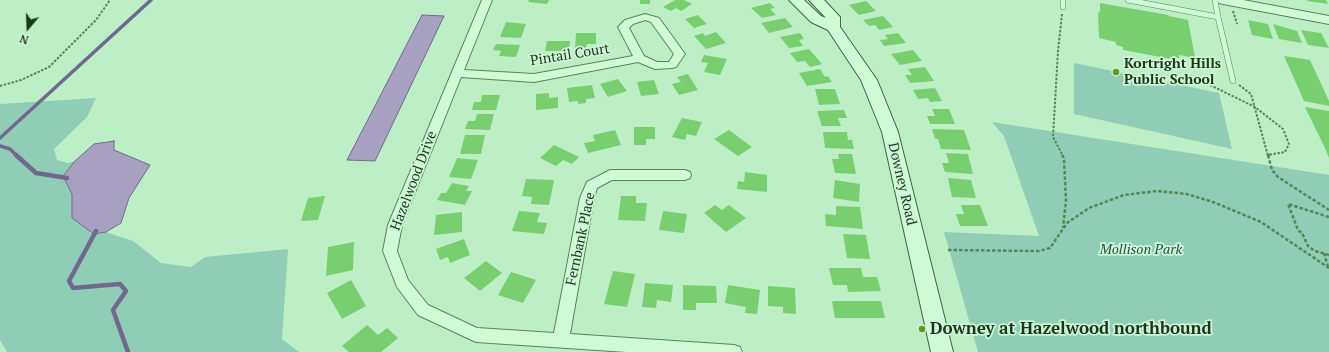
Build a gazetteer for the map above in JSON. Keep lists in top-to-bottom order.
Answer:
{
  "streets": {
    "main road": ["Downey Road"],
    "street": ["Pintail Court", "Hazelwood Drive", "Fernbank Place"]
  },
  "crossings": [
    ["Pintail Court", "Hazelwood Drive"],
    ["Hazelwood Drive", "Fernbank Place"]
  ],
  "parks": ["Mollison Park"],
  "places": ["Kortright Hills Public School", "Downey at Hazelwood northbound"],
  "north": "bottom"
}
